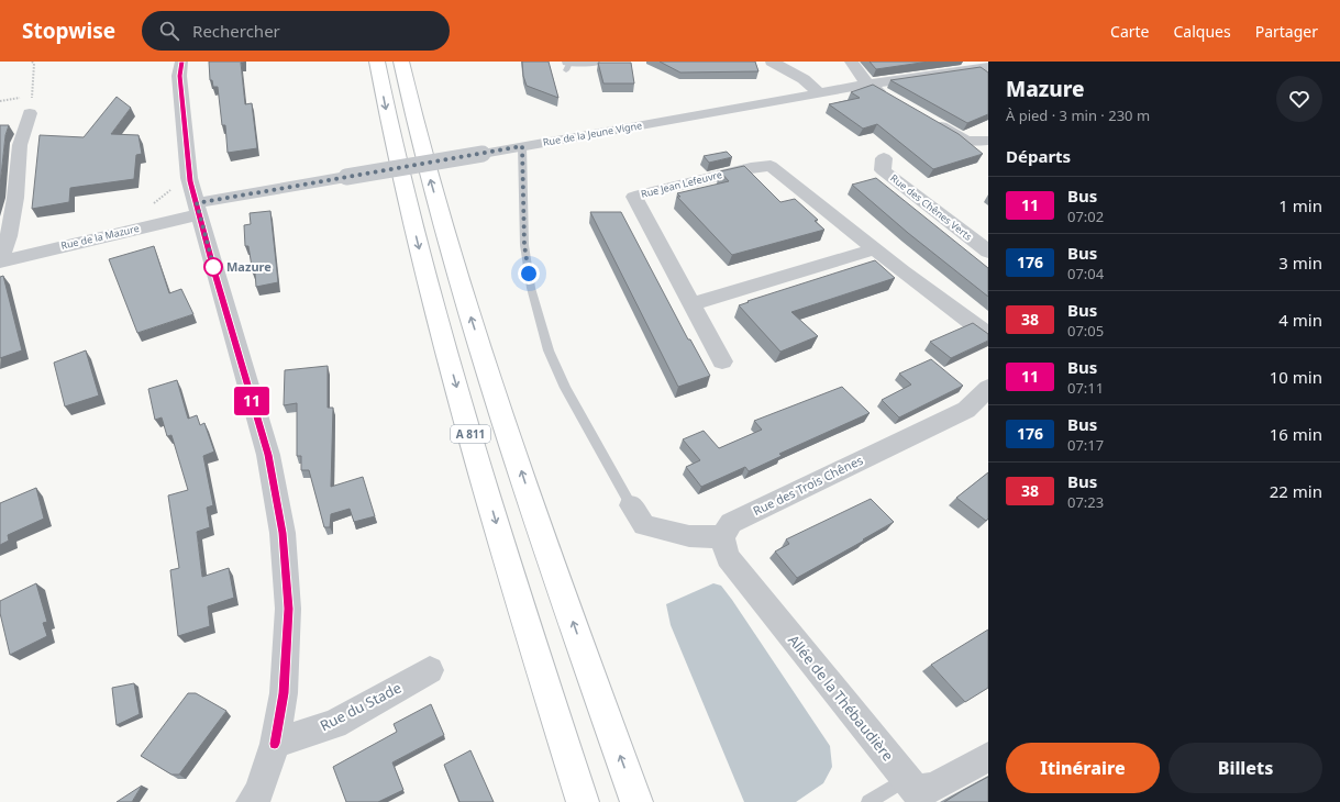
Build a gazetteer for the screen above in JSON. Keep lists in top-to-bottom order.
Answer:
{
  "streets": {
    "highway": ["A 811"],
    "street": [
      "Rue de la Jeune Vigne",
      "Rue Jean Lefeuvre",
      "Rue des Chênes Verts",
      "Rue de la Mazure",
      "Rue des Trois Chênes",
      "Allée de la Thébaudière",
      "Rue du Stade"
    ]
  },
  "crossings": [
    ["Rue de la Jeune Vigne", "Rue de la Mazure"],
    ["Rue des Trois Chênes", "Allée de la Thébaudière"]
  ],
  "places": ["Mazure"],
  "lines": ["bus line 11"],
  "page": {
    "header": "Stopwise",
    "search": "Rechercher",
    "nav": ["Carte", "Calques", "Partager"],
    "on_map": "11",
    "heading": [
      ["Mazure", "À pied · 3 min · 230 m"],
      "Départs"
    ],
    "list": [
      {
        "mark": "11",
        "name": "Bus",
        "note": "07:02",
        "value": "1 min"
      },
      {
        "mark": "176",
        "name": "Bus",
        "note": "07:04",
        "value": "3 min"
      },
      {
        "mark": "38",
        "name": "Bus",
        "note": "07:05",
        "value": "4 min"
      },
      {
        "mark": "11",
        "name": "Bus",
        "note": "07:11",
        "value": "10 min"
      },
      {
        "mark": "176",
        "name": "Bus",
        "note": "07:17",
        "value": "16 min"
      },
      {
        "mark": "38",
        "name": "Bus",
        "note": "07:23",
        "value": "22 min"
      }
    ],
    "buttons": ["Itinéraire", "Billets"]
  }
}
